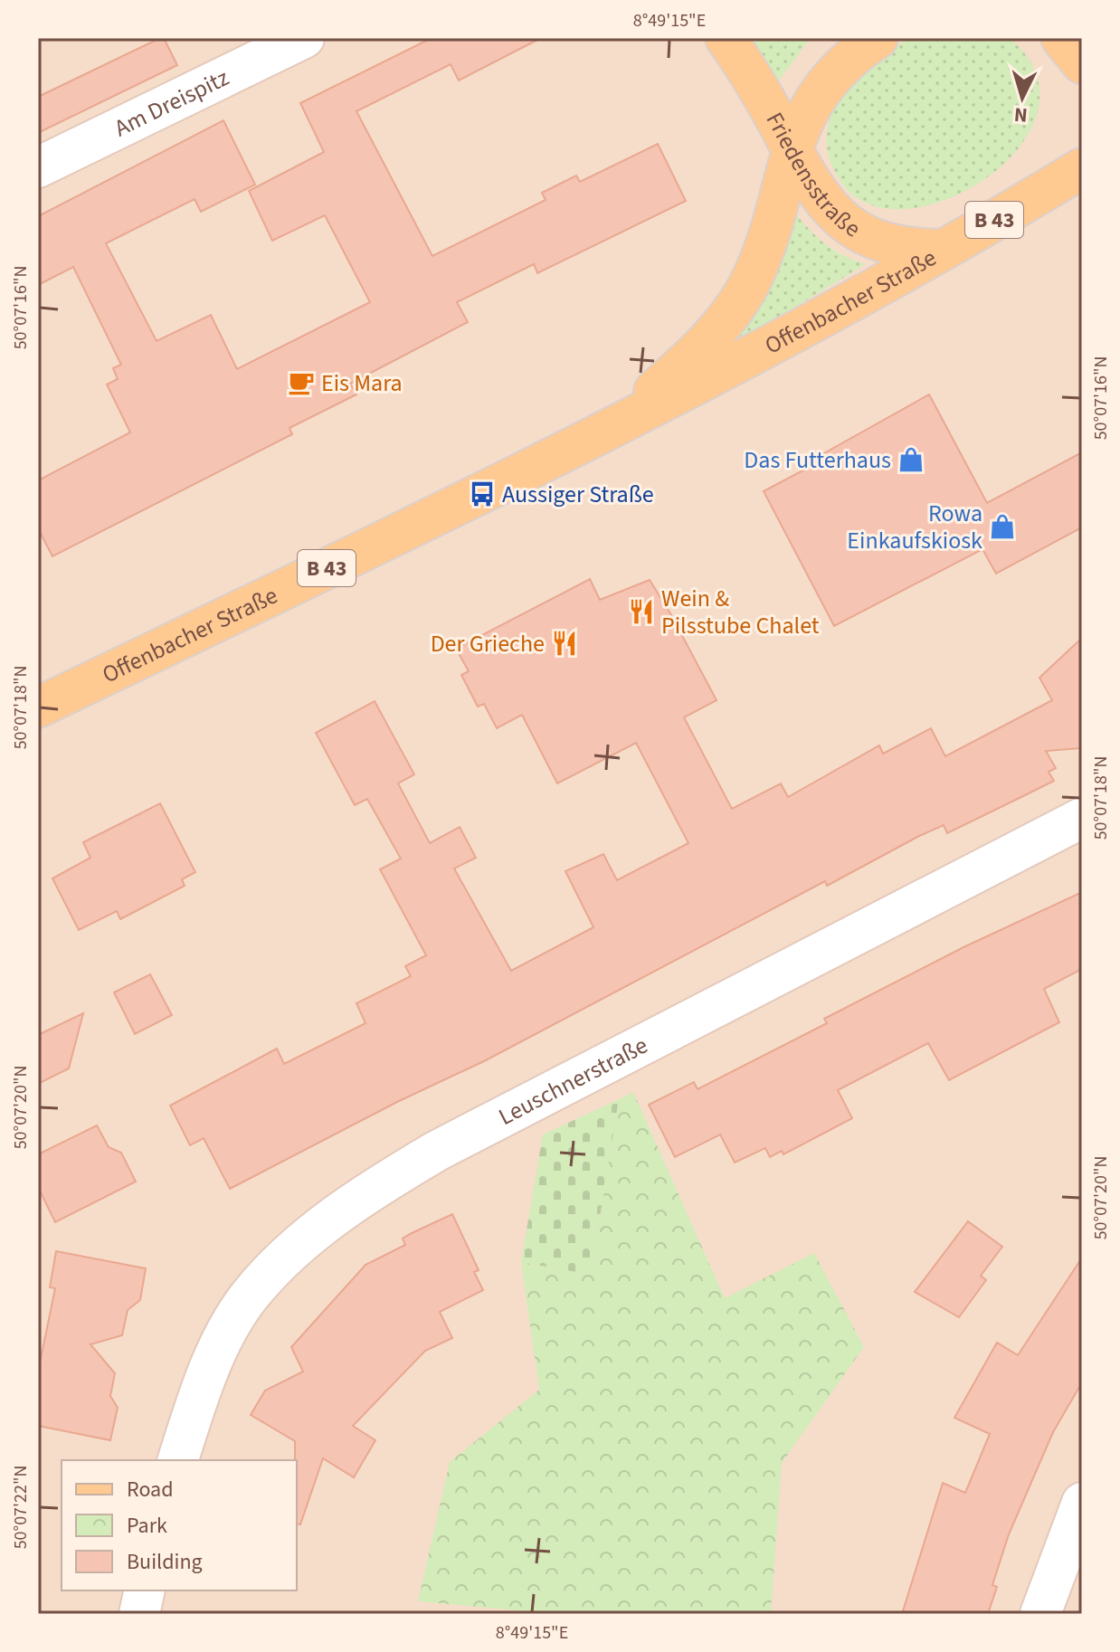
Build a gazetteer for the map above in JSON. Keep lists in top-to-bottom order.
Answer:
{
  "streets": {
    "main road": ["Friedensstraße", "B 43", "Offenbacher Straße"],
    "street": ["Am Dreispitz", "Leuschnerstraße"]
  },
  "crossings": [
    ["Friedensstraße", "Offenbacher Straße"]
  ],
  "places": {
    "cafe": ["Eis Mara"],
    "shop": ["Das Futterhaus", "Rowa Einkaufskiosk"],
    "bus stop": ["Aussiger Straße"],
    "restaurant": ["Wein & Pilsstube Chalet", "Der Grieche"]
  },
  "legend": ["Road", "Park", "Building"],
  "north": "bottom",
  "coordinates": [
    "8°49'15\"E",
    "50°07'16\"N",
    "50°07'18\"N",
    "50°07'20\"N",
    "50°07'22\"N"
  ]
}
